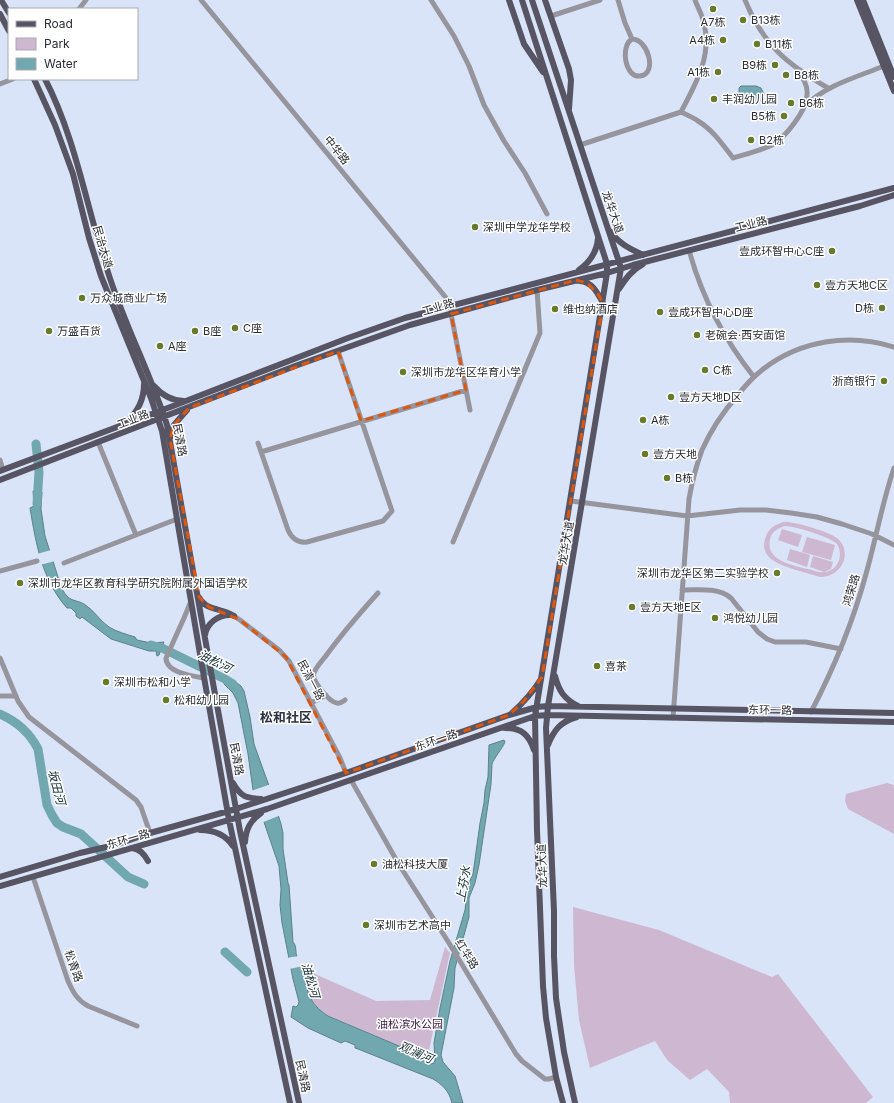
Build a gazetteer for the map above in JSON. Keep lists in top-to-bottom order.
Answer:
{
  "streets": {
    "main road": [
      "龙华大道",
      "工业路",
      "民治大道",
      "民清路",
      "东环一路"
    ],
    "street": [
      "中华路",
      "鸿荣路",
      "民清一路",
      "红华路",
      "松青路"
    ]
  },
  "crossings": [
    ["中华路", "工业路"],
    ["龙华大道", "工业路"],
    ["龙华大道", "东环一路"],
    ["龙华大道", "红华路"],
    ["工业路", "民治大道"],
    ["工业路", "民清路"],
    ["民治大道", "民清路"],
    ["民清路", "东环一路"],
    ["鸿荣路", "东环一路"],
    ["民清一路", "东环一路"],
    ["东环一路", "红华路"],
    ["东环一路", "松青路"]
  ],
  "districts": ["松和社区"],
  "water": [
    "油松河",
    "坂田河",
    "上芬水",
    "观澜河"
  ],
  "parks": ["油松滨水公园"],
  "places": [
    "A7栋",
    "B13栋",
    "A4栋",
    "B11栋",
    "B9栋",
    "A1栋",
    "B8栋",
    "丰润幼儿园",
    "B6栋",
    "B5栋",
    "B2栋",
    "深圳中学龙华学校",
    "壹成环智中心C座",
    "壹方天地C区",
    "万众城商业广场",
    "D栋",
    "维也纳酒店",
    "壹成环智中心D座",
    "C座",
    "万盛百货",
    "B座",
    "老碗会·西安面馆",
    "A座",
    "C栋",
    "深圳市龙华区华育小学",
    "浙商银行",
    "壹方天地D区",
    "A栋",
    "壹方天地",
    "B栋",
    "深圳市龙华区第二实验学校",
    "深圳市龙华区教育科学研究院附属外国语学校",
    "壹方天地E区",
    "鸿悦幼儿园",
    "喜茶",
    "深圳市松和小学",
    "松和幼儿园",
    "油松科技大厦",
    "深圳市艺术高中"
  ],
  "legend": ["Road", "Park", "Water"]
}
